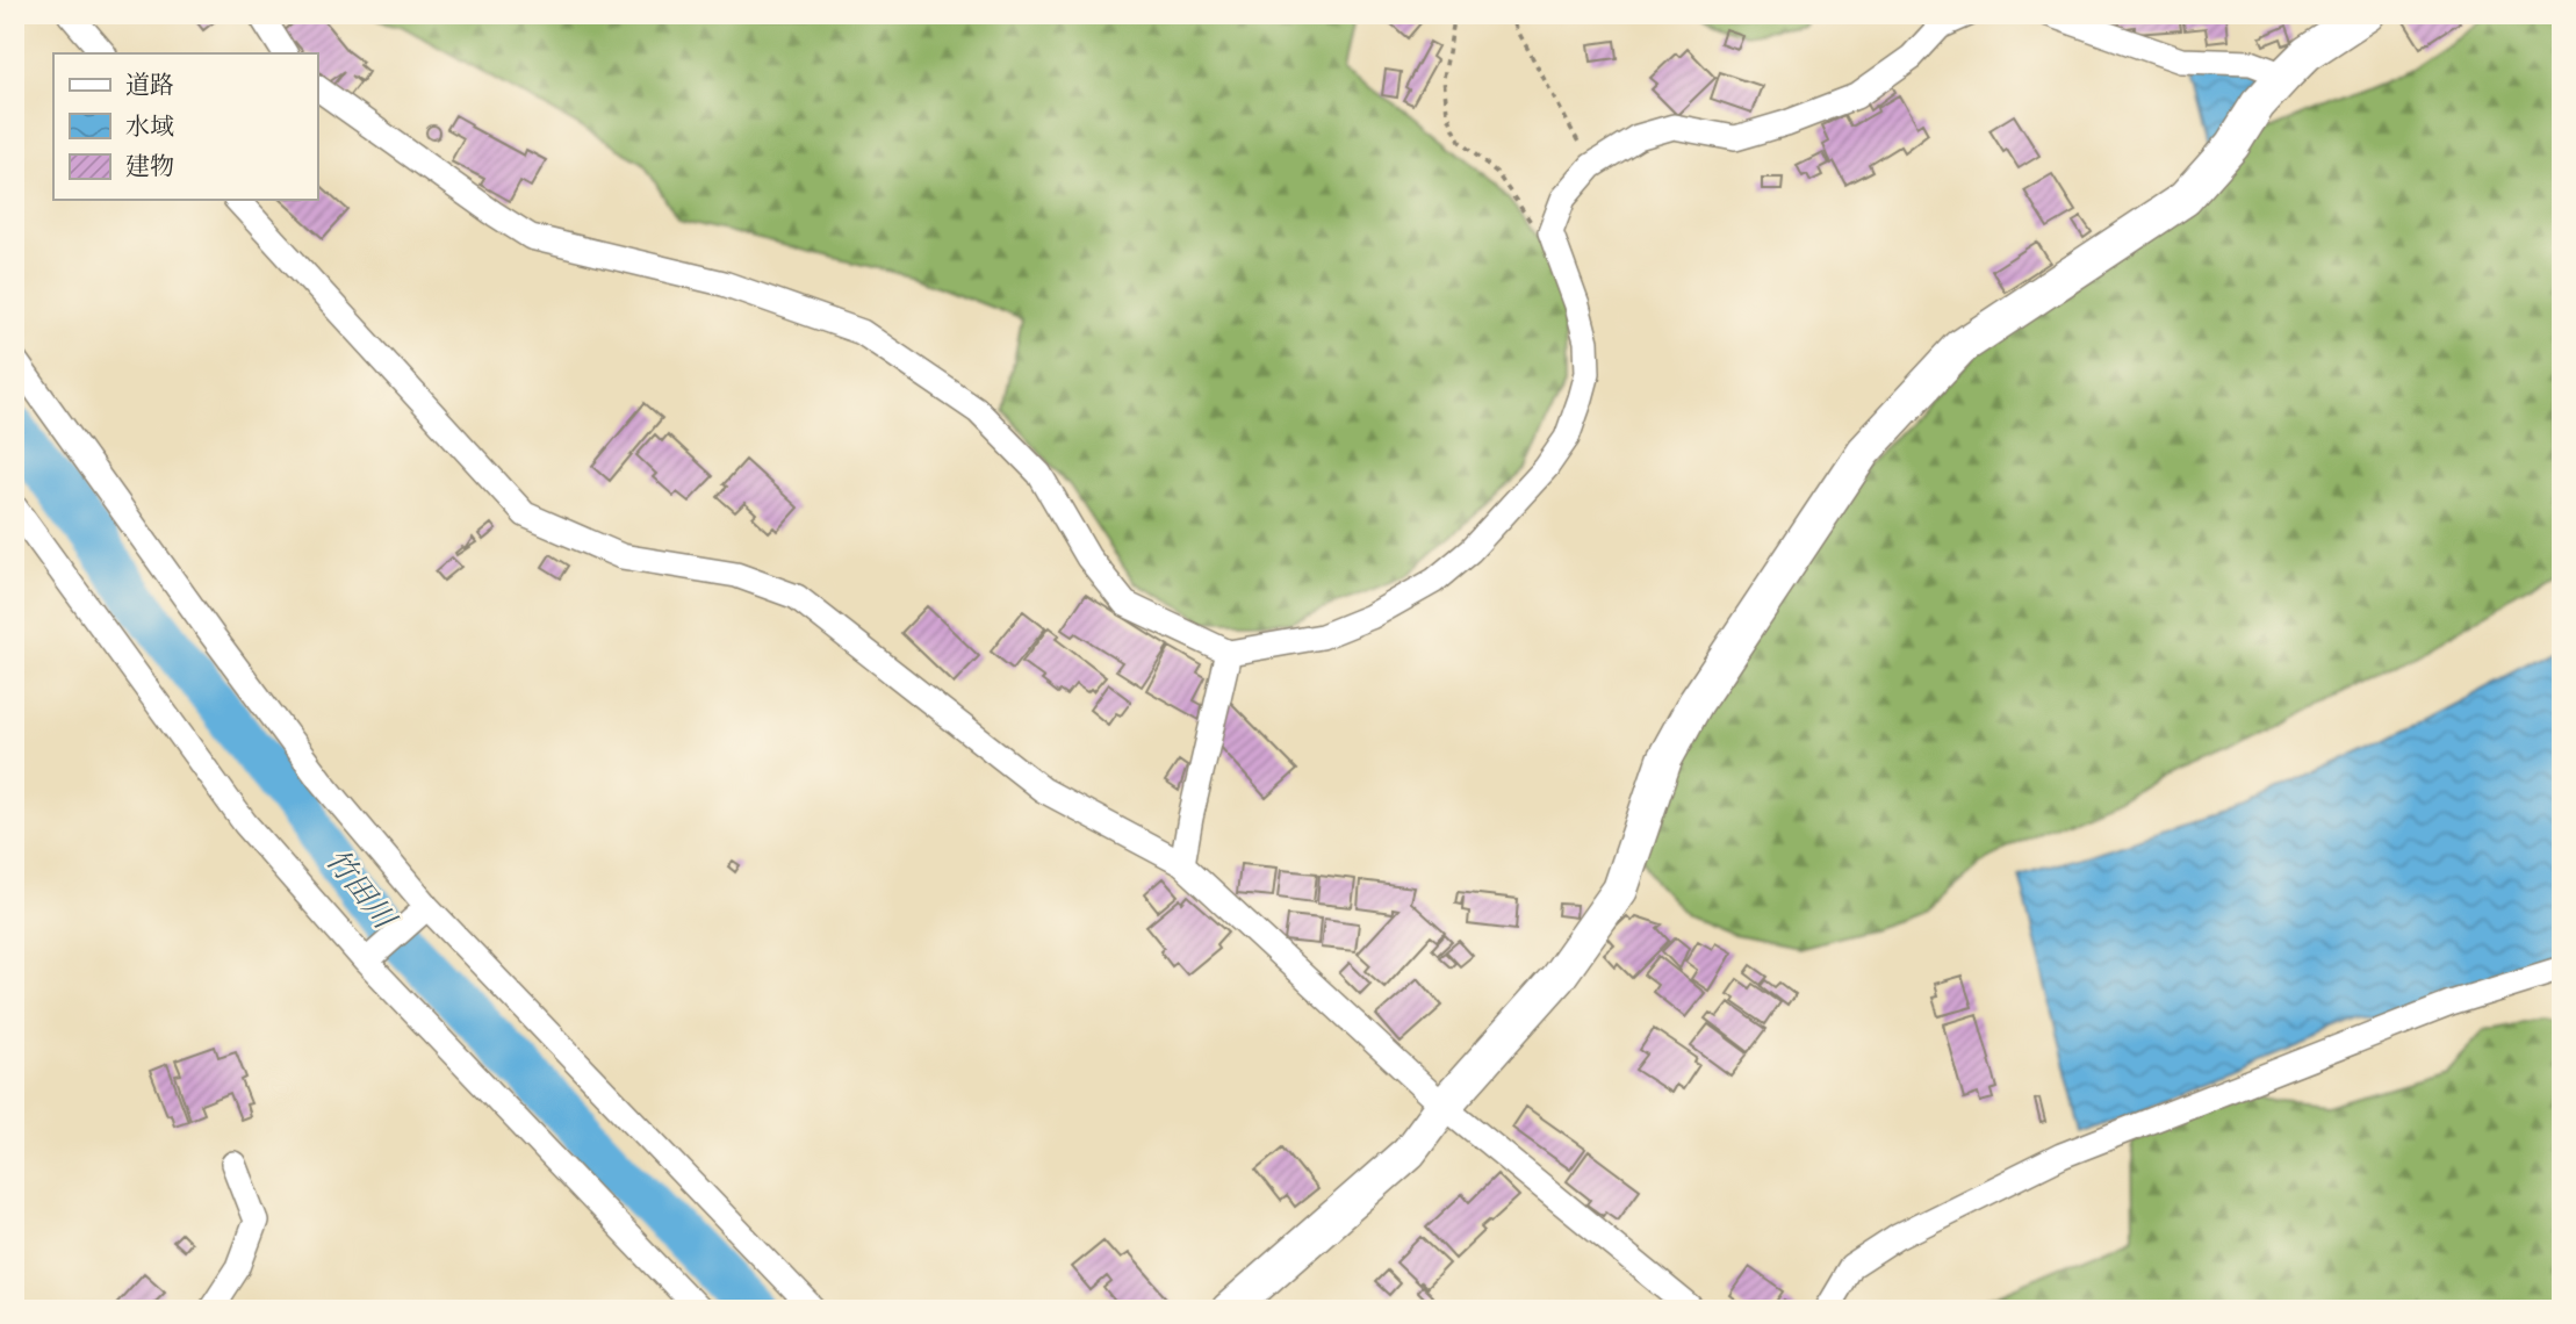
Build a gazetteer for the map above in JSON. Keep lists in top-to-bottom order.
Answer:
{
  "water": ["竹田川"],
  "legend": ["道路", "水域", "建物"]
}
